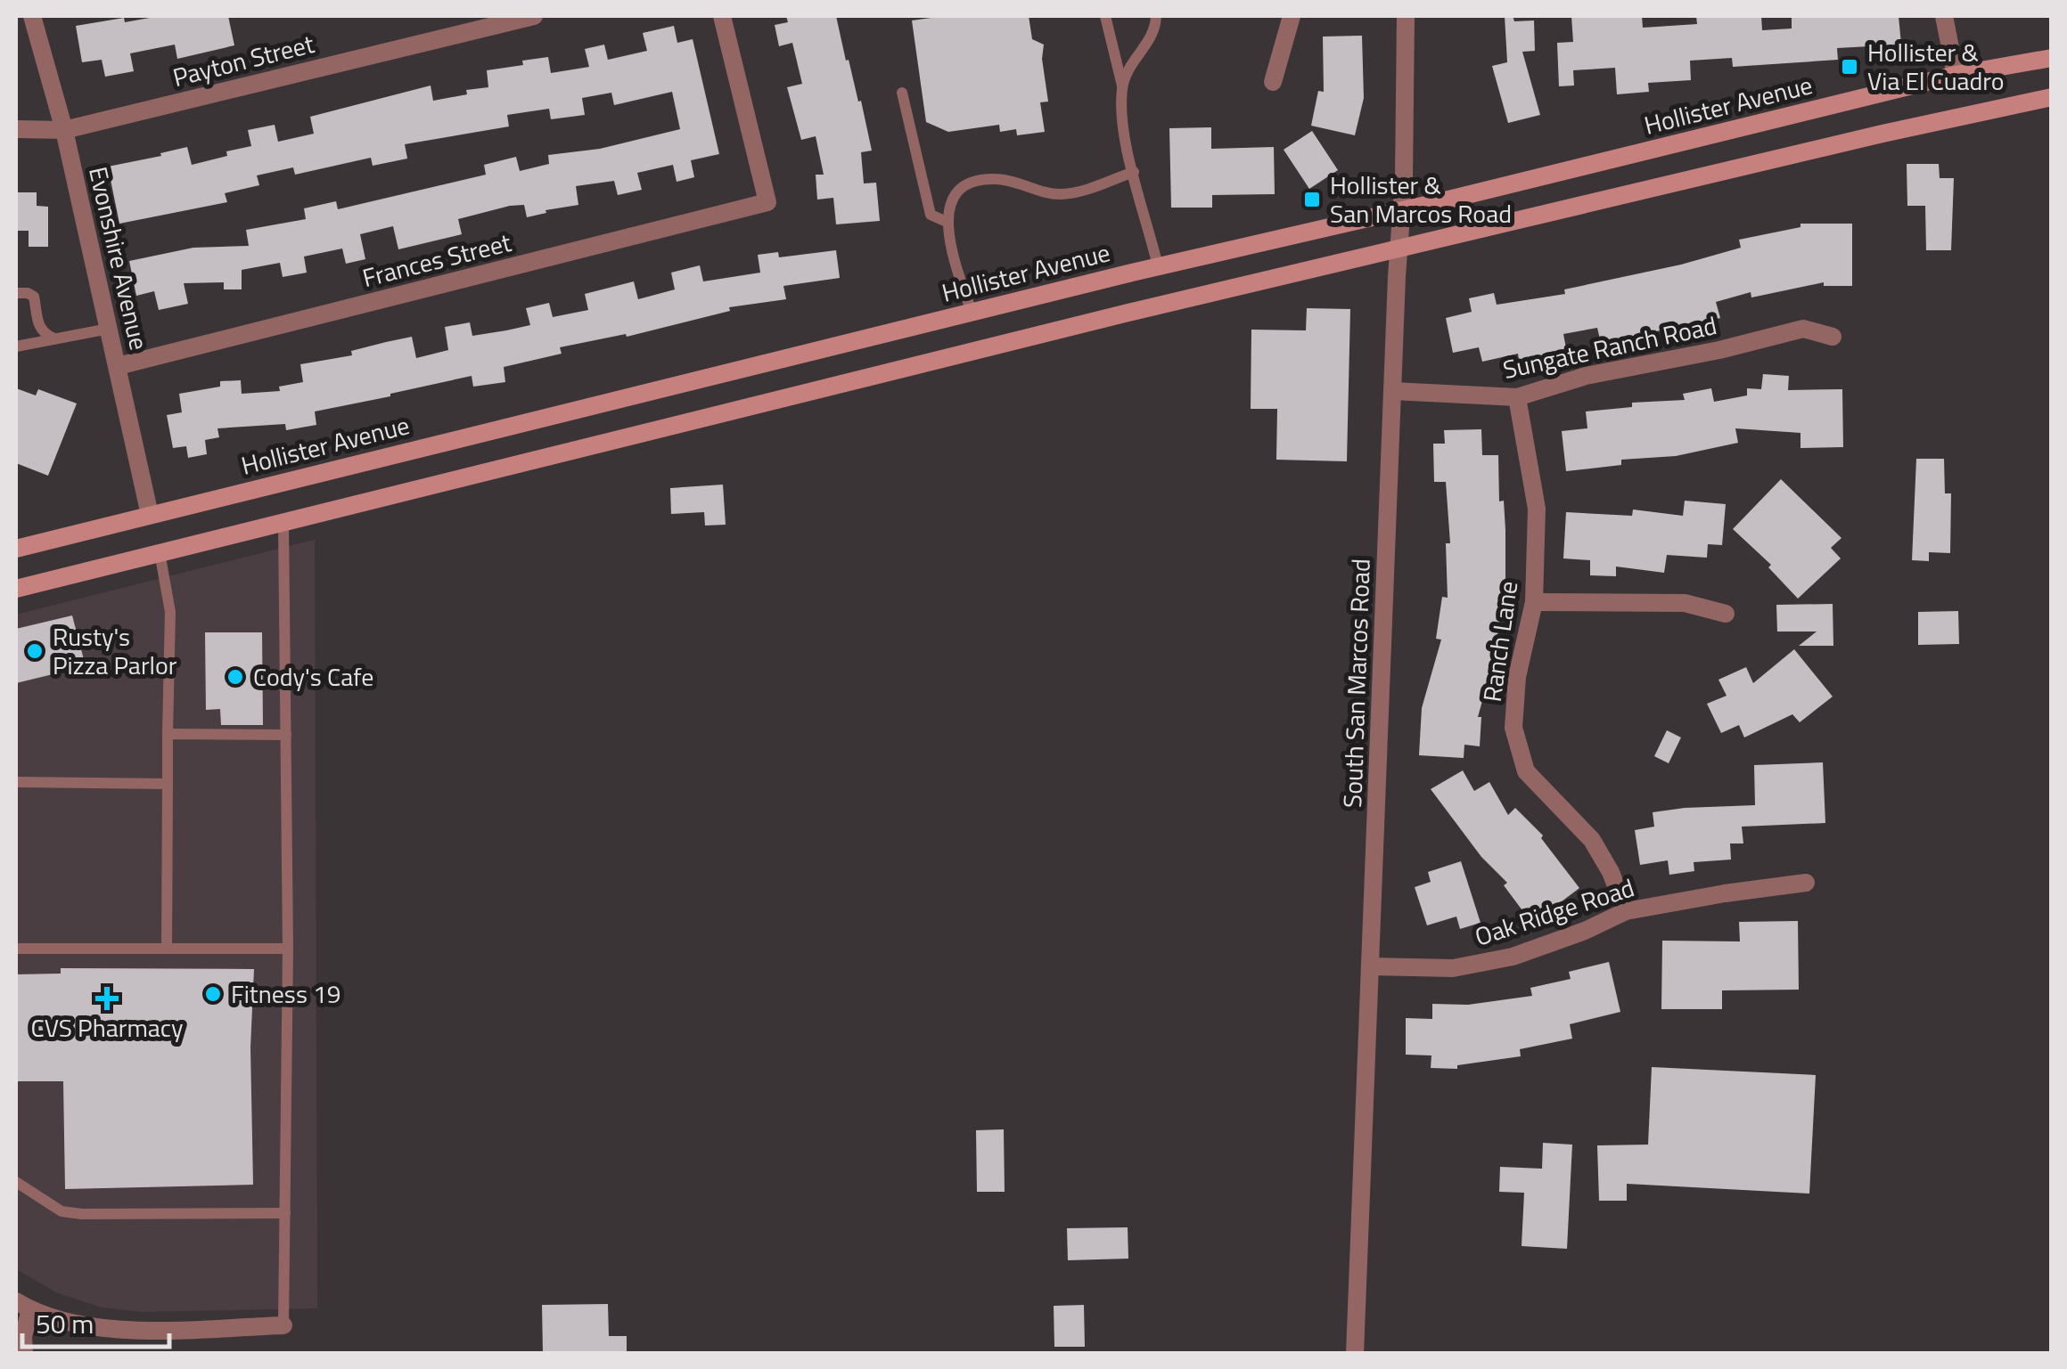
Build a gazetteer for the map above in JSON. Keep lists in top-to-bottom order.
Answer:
{
  "streets": {
    "main road": ["Hollister Avenue"],
    "street": [
      "Payton Street",
      "Evonshire Avenue",
      "Frances Street",
      "Sungate Ranch Road",
      "Ranch Lane",
      "South San Marcos Road",
      "Oak Ridge Road"
    ]
  },
  "crossings": [
    ["Payton Street", "Evonshire Avenue"],
    ["Hollister Avenue", "Evonshire Avenue"],
    ["Hollister Avenue", "South San Marcos Road"],
    ["Evonshire Avenue", "Frances Street"],
    ["Sungate Ranch Road", "Ranch Lane"],
    ["Sungate Ranch Road", "South San Marcos Road"],
    ["Ranch Lane", "Oak Ridge Road"],
    ["South San Marcos Road", "Oak Ridge Road"]
  ],
  "places": {
    "transit": ["Hollister & Via El Cuadro", "Hollister & San Marcos Road"],
    "other": ["Rusty's Pizza Parlor", "Cody's Cafe", "Fitness 19"],
    "health": ["CVS Pharmacy"]
  },
  "scale_bar": "50 m"
}
